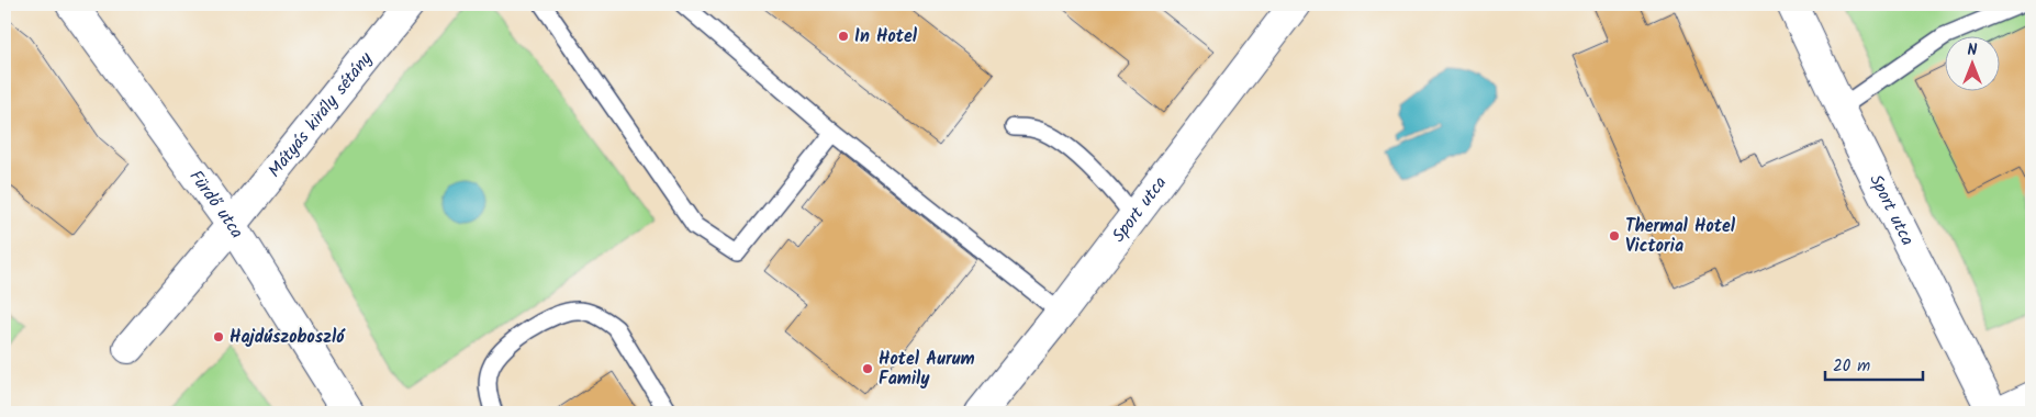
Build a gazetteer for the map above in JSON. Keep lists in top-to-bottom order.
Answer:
{
  "streets": {
    "street": ["Mátyás király sétány", "Fürdő utca", "Sport utca"]
  },
  "crossings": [
    ["Mátyás király sétány", "Fürdő utca"]
  ],
  "places": [
    "In Hotel",
    "Thermal Hotel Victoria",
    "Hajdúszoboszló",
    "Hotel Aurum Family"
  ],
  "scale_bar": "20 m",
  "north": "top"
}
